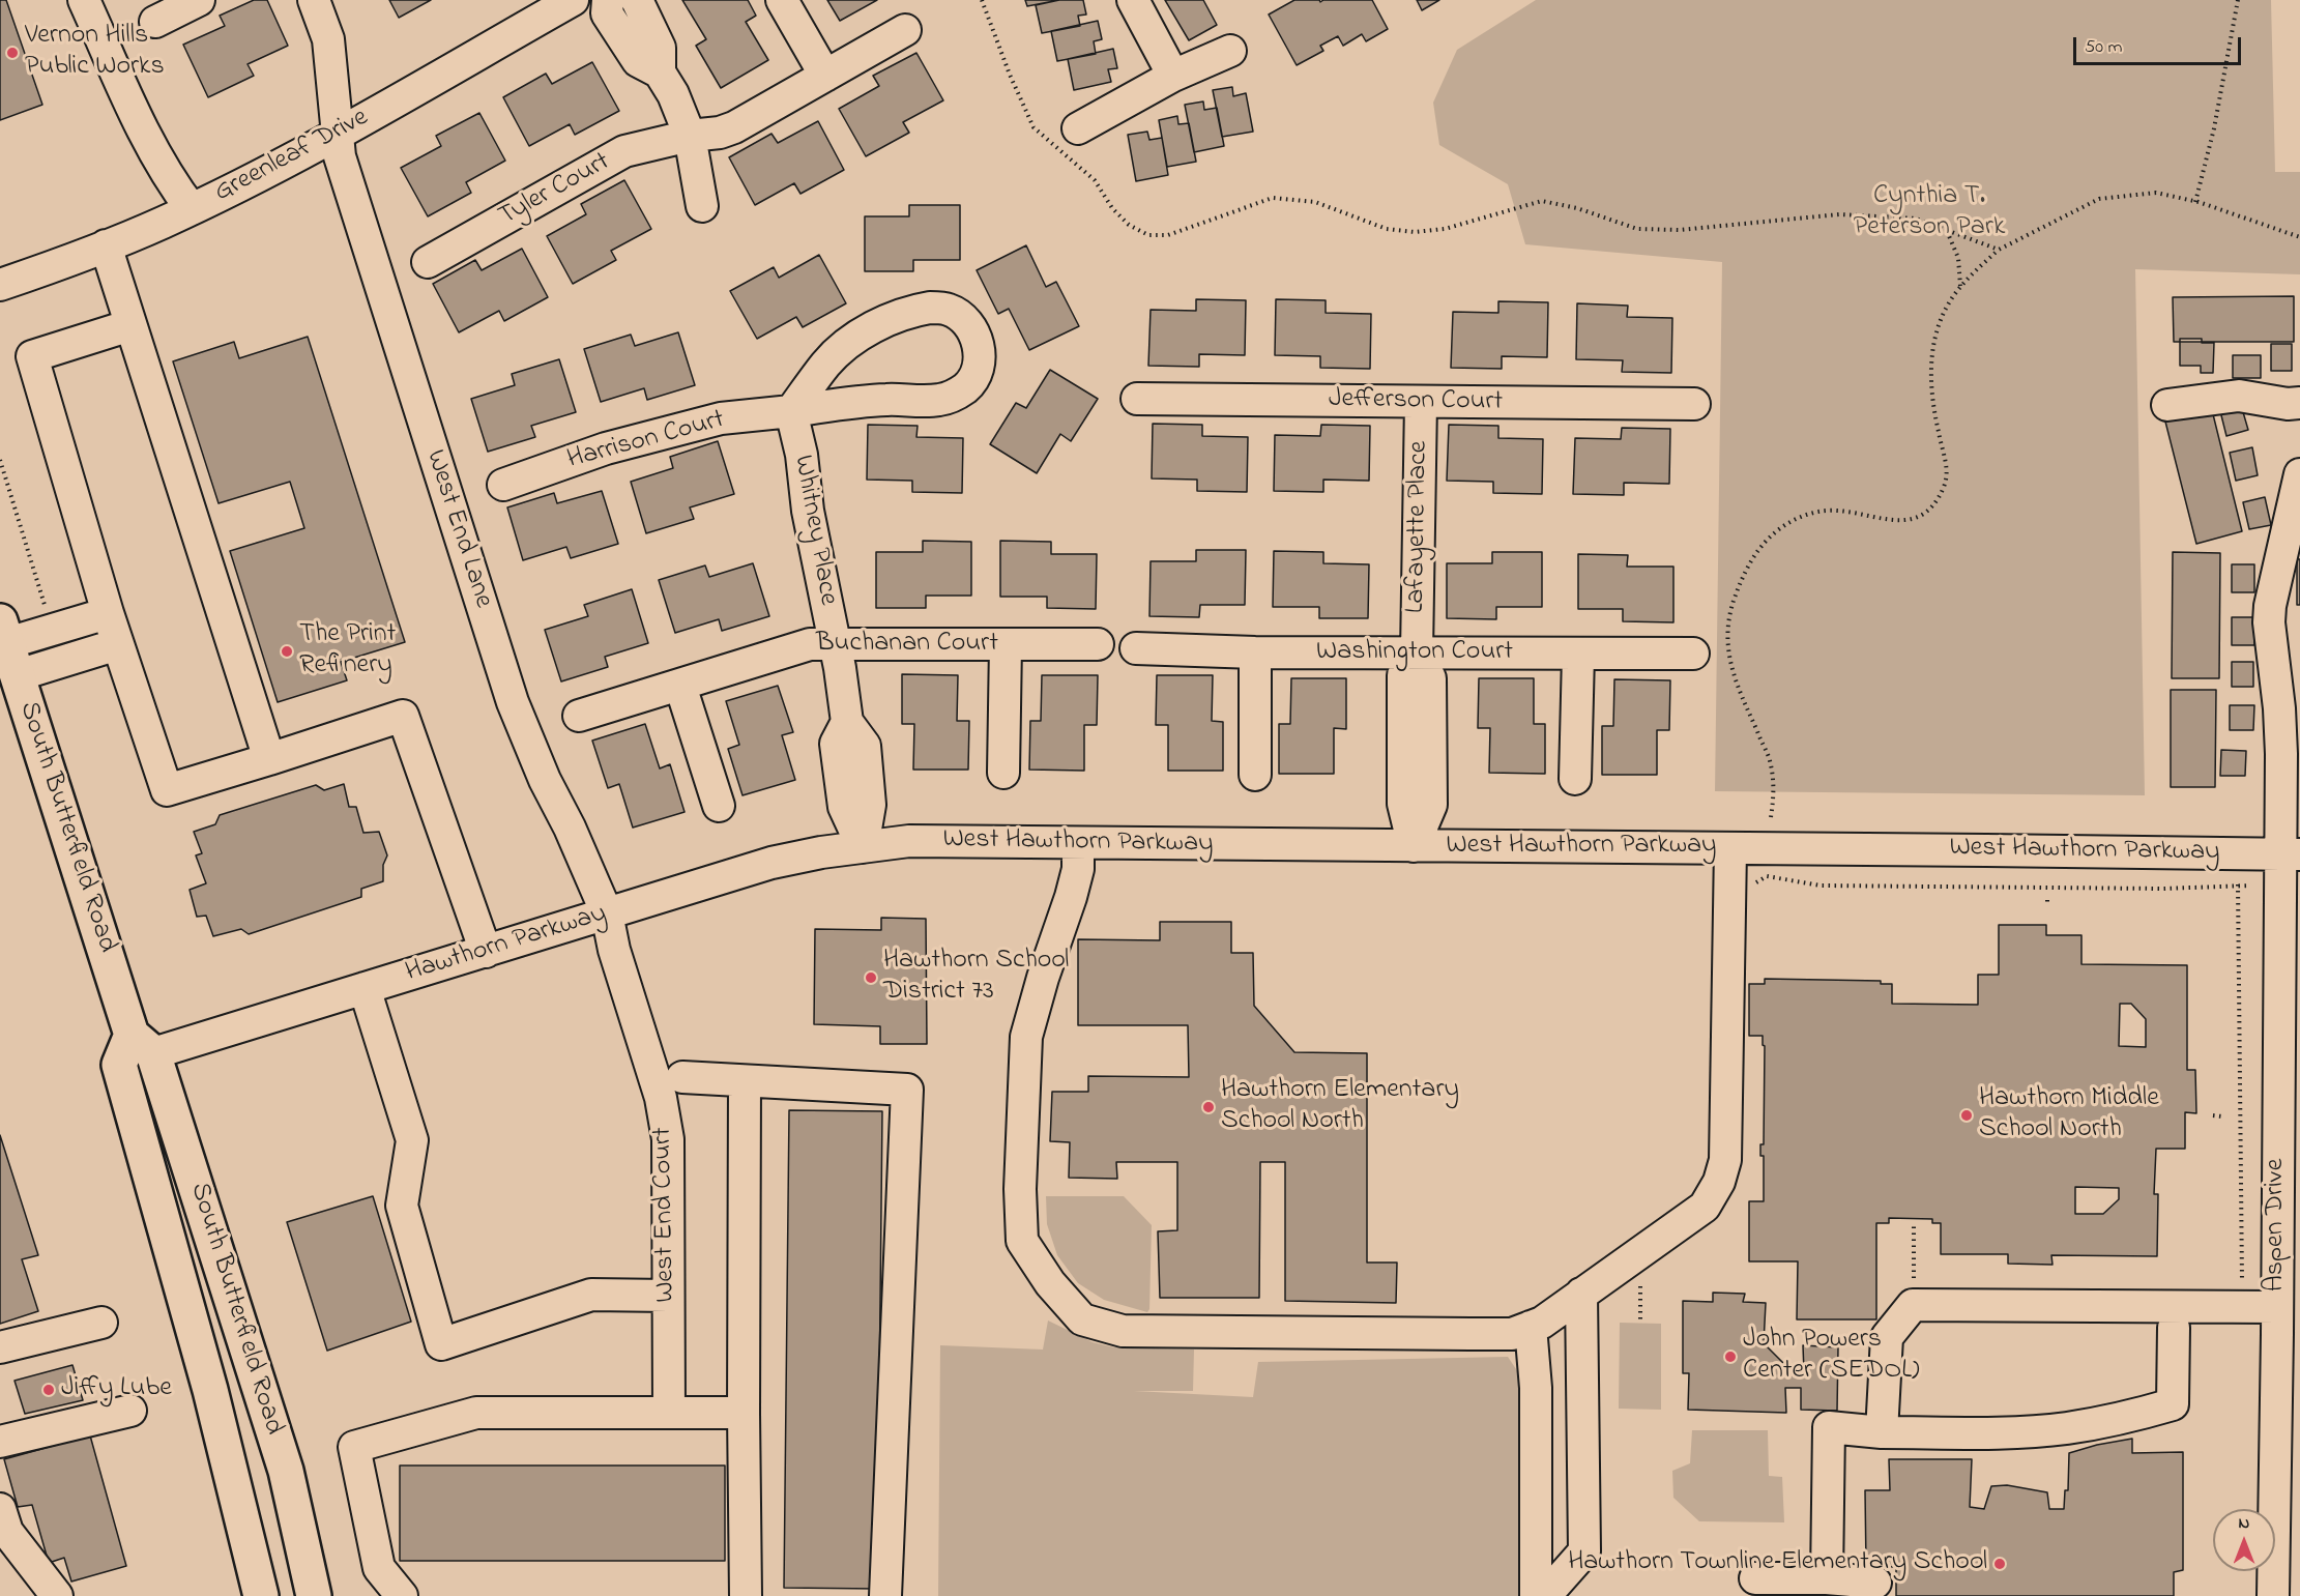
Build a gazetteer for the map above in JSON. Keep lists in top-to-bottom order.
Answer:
{
  "streets": {
    "main road": ["South Butterfield Road"],
    "street": [
      "Greenleaf Drive",
      "Tyler Court",
      "Jefferson Court",
      "Harrison Court",
      "Lafayette Place",
      "West End Lane",
      "Whitney Place",
      "Buchanan Court",
      "Washington Court",
      "West Hawthorn Parkway",
      "Hawthorn Parkway",
      "West End Court",
      "Aspen Drive"
    ]
  },
  "crossings": [
    ["Greenleaf Drive", "West End Lane"],
    ["Jefferson Court", "Lafayette Place"],
    ["Harrison Court", "Whitney Place"],
    ["Lafayette Place", "Washington Court"],
    ["Lafayette Place", "West Hawthorn Parkway"],
    ["West End Lane", "Hawthorn Parkway"],
    ["West End Lane", "West End Court"],
    ["Whitney Place", "Buchanan Court"],
    ["Whitney Place", "West Hawthorn Parkway"],
    ["Whitney Place", "Hawthorn Parkway"],
    ["South Butterfield Road", "Hawthorn Parkway"],
    ["West Hawthorn Parkway", "Hawthorn Parkway"],
    ["West Hawthorn Parkway", "Aspen Drive"],
    ["Hawthorn Parkway", "West End Court"]
  ],
  "parks": ["Cynthia T. Peterson Park"],
  "places": [
    "Vernon Hills Public Works",
    "The Print Refinery",
    "Hawthorn School District 73",
    "Hawthorn Elementary School North",
    "Hawthorn Middle School North",
    "John Powers Center (SEDOL)",
    "Jiffy Lube",
    "Hawthorn Townline Elementary School"
  ],
  "scale_bar": "50 m",
  "north": "top"
}
